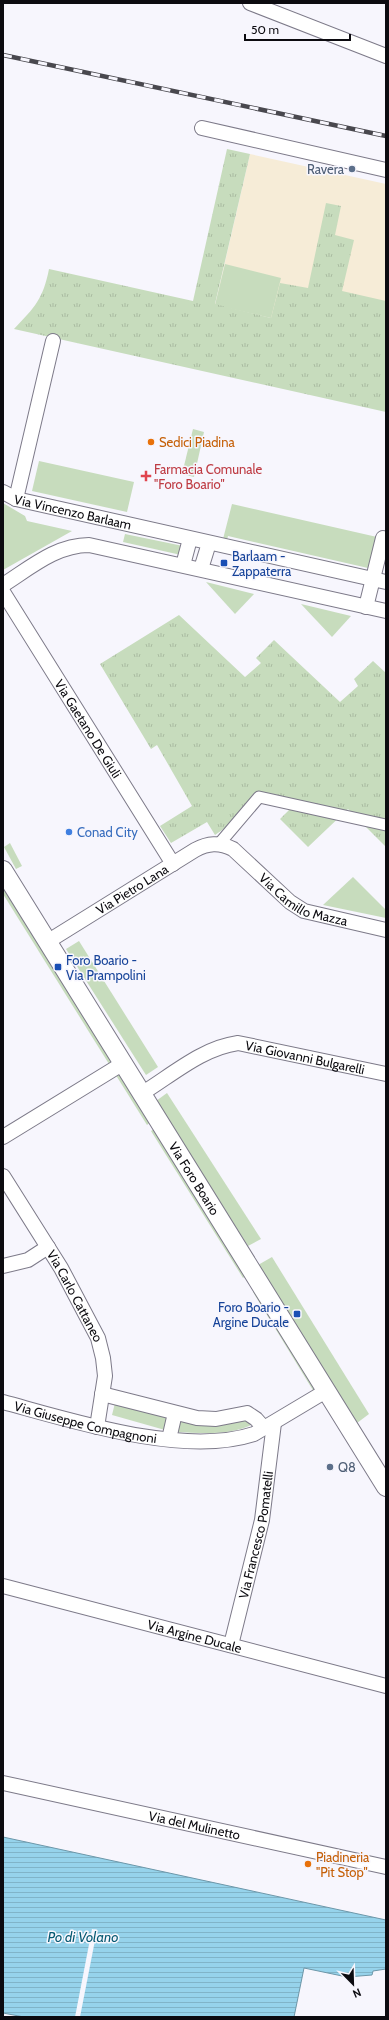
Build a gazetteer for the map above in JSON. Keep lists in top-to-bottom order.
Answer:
{
  "streets": {
    "street": [
      "Via Vincenzo Barlaam",
      "Via Gaetano De Giuli",
      "Via Pietro Lana",
      "Via Camillo Mazza",
      "Via Giovanni Bulgarelli",
      "Via Foro Boario",
      "Via Carlo Cattaneo",
      "Via Giuseppe Compagnoni",
      "Via Francesco Pomatelli",
      "Via Argine Ducale",
      "Via del Mulinetto"
    ]
  },
  "crossings": [
    ["Via Gaetano De Giuli", "Via Pietro Lana"],
    ["Via Pietro Lana", "Via Camillo Mazza"],
    ["Via Pietro Lana", "Via Foro Boario"],
    ["Via Giovanni Bulgarelli", "Via Foro Boario"],
    ["Via Foro Boario", "Via Giuseppe Compagnoni"],
    ["Via Carlo Cattaneo", "Via Giuseppe Compagnoni"],
    ["Via Giuseppe Compagnoni", "Via Francesco Pomatelli"],
    ["Via Francesco Pomatelli", "Via Argine Ducale"]
  ],
  "water": ["Po di Volano"],
  "places": {
    "other": [
      "Ravera",
      "Sedici Piadina",
      "Conad City",
      "Q8",
      "Piadineria \"Pit Stop\""
    ],
    "health": ["Farmacia Comunale \"Foro Boario\""],
    "transit": ["Barlaam - Zappaterra", "Foro Boario - Via Prampolini", "Foro Boario - Argine Ducale"]
  },
  "scale_bar": "50 m",
  "north": "bottom right"
}
